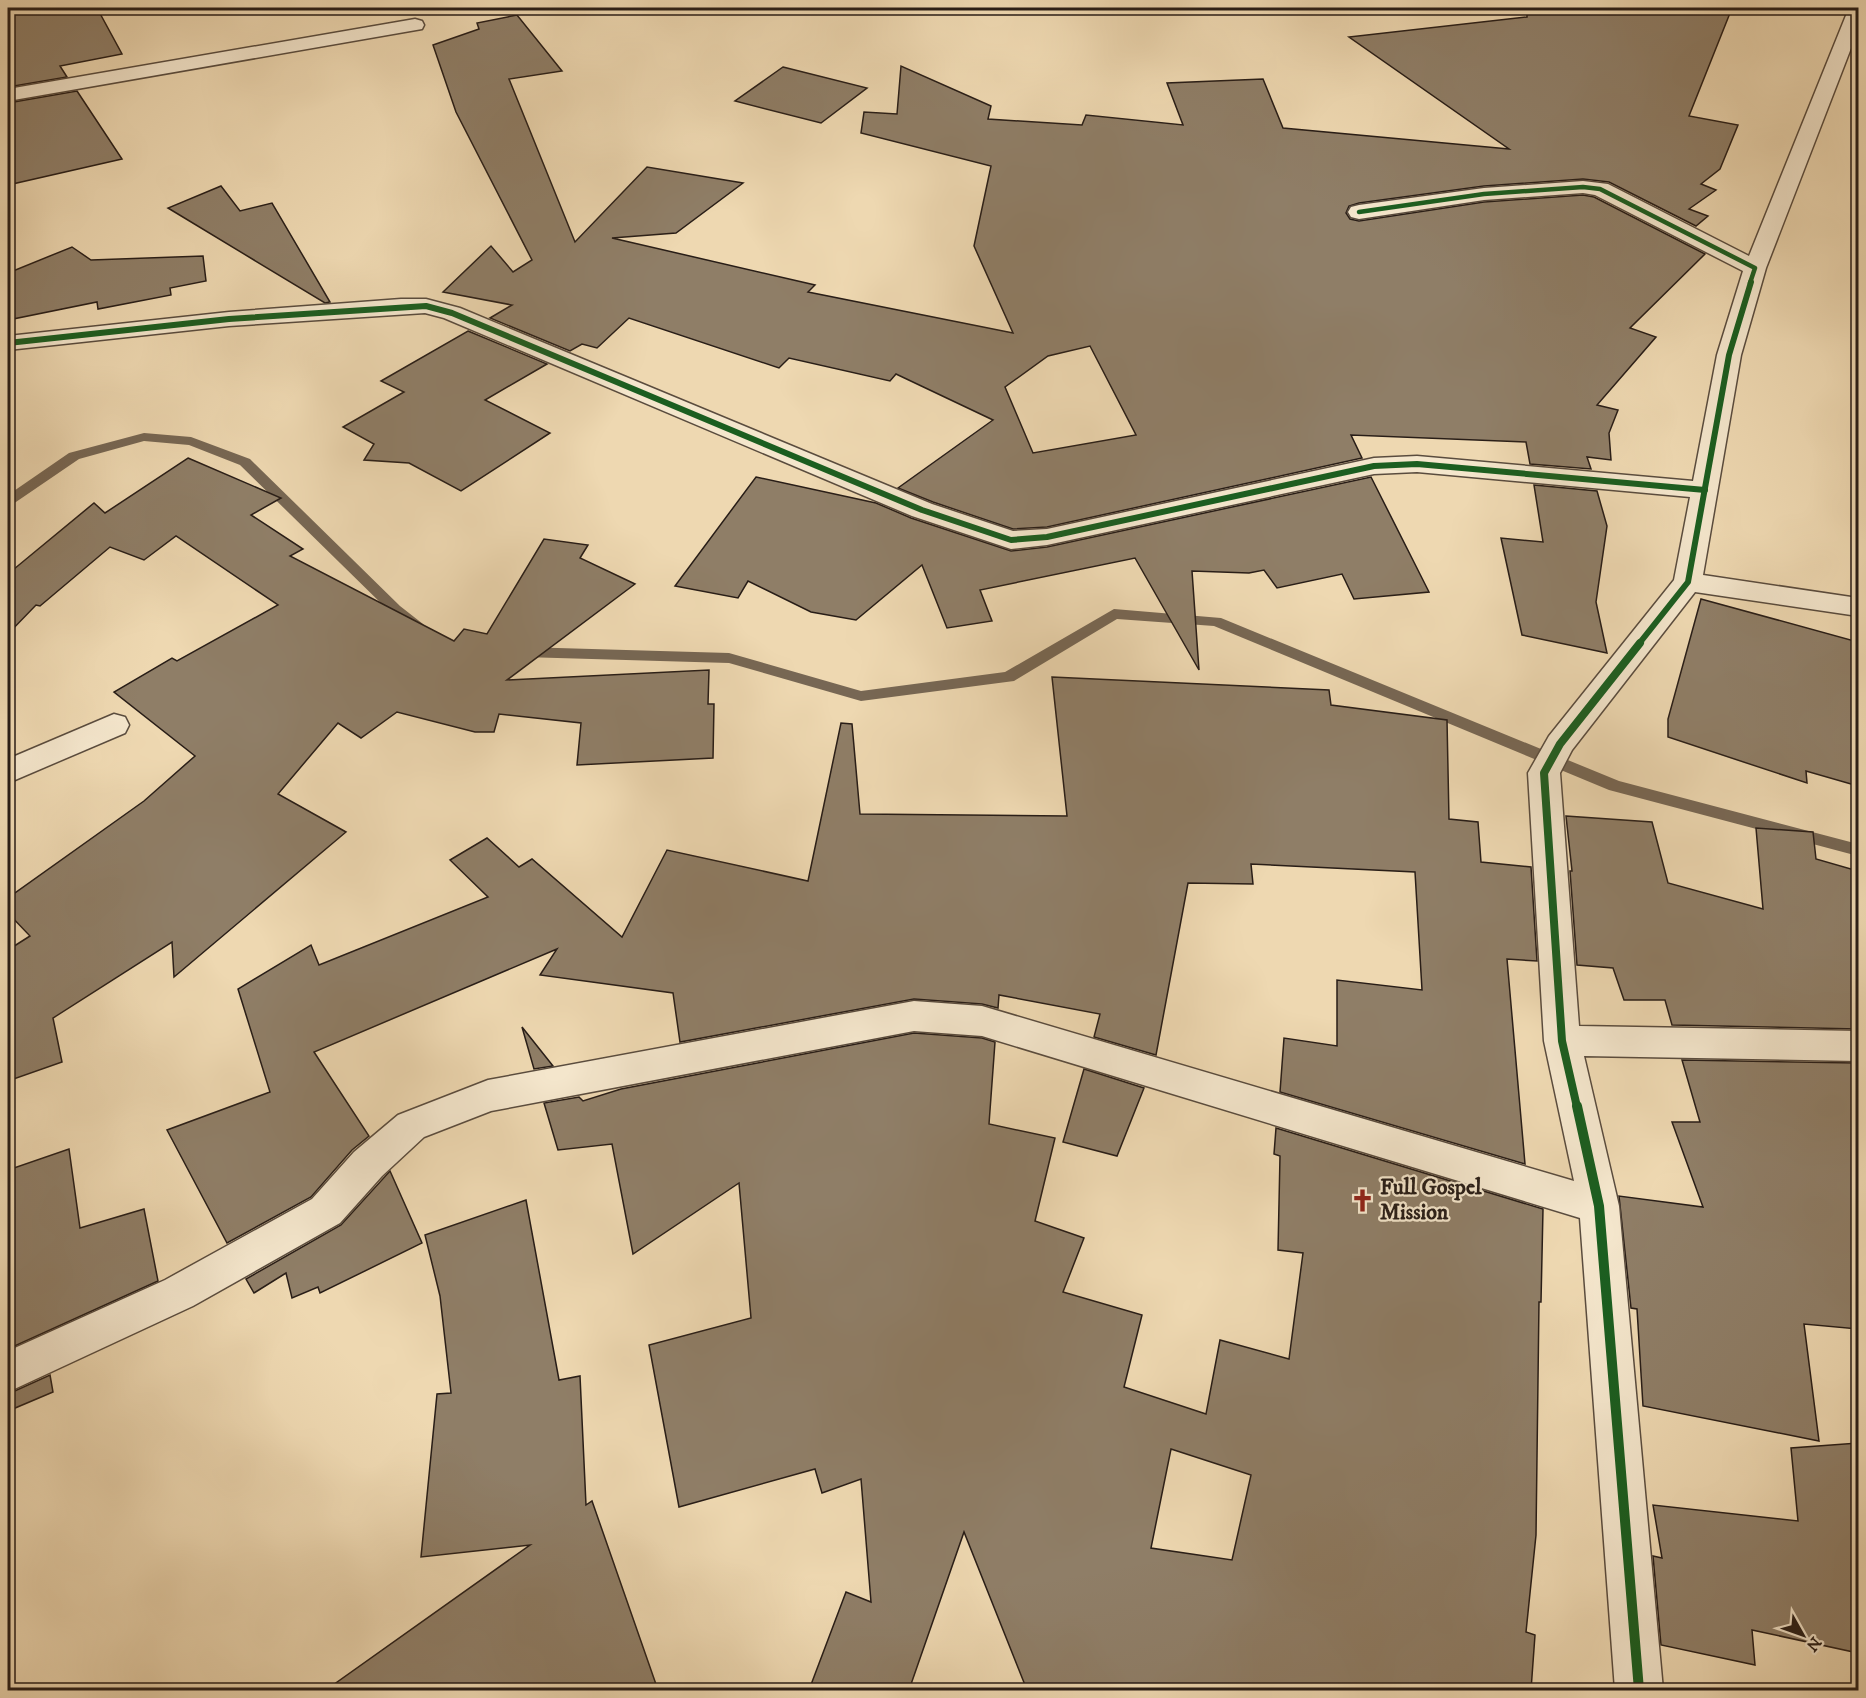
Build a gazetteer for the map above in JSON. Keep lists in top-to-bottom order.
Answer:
{
  "places": {
    "church": ["Full Gospel Mission"]
  },
  "north": "bottom right"
}
